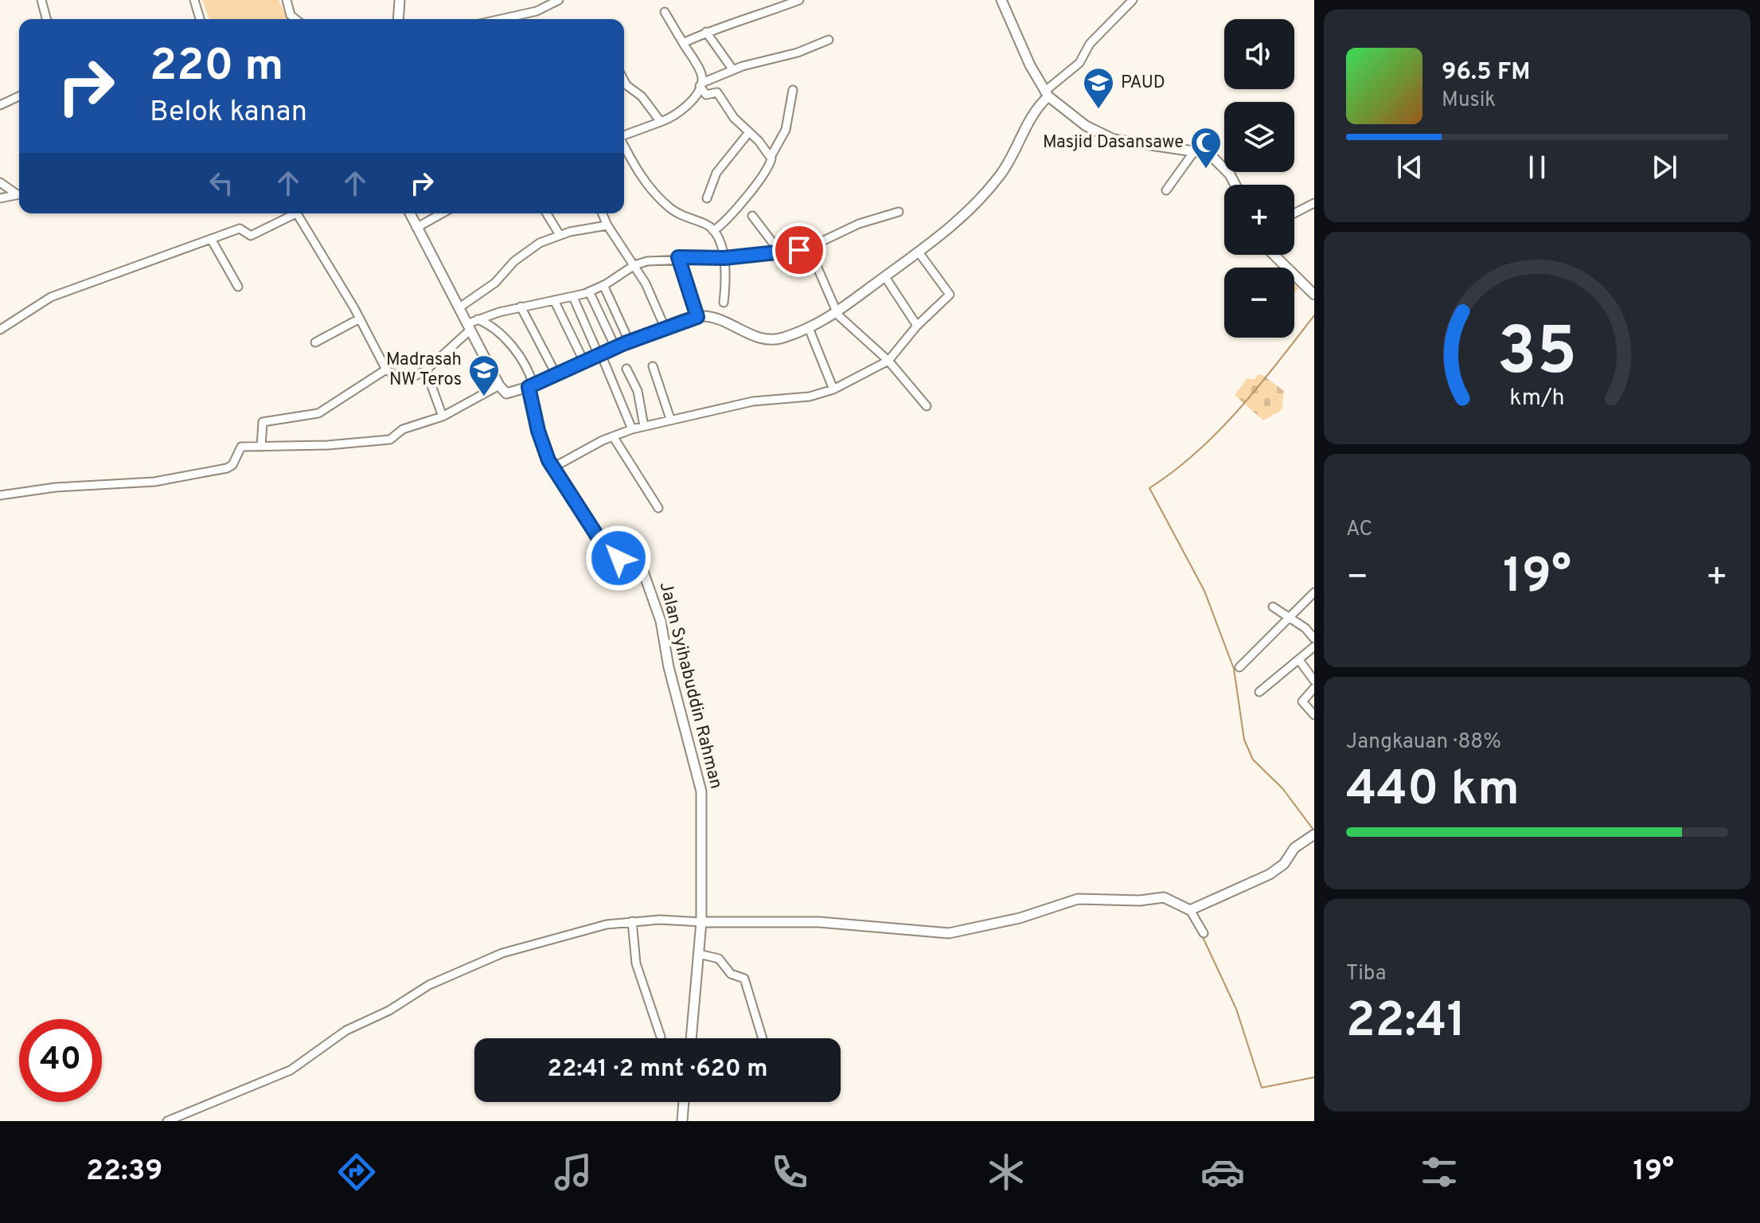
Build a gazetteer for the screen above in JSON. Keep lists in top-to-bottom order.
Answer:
{
  "streets": {
    "street": ["Jalan Syihabuddin Rahman"]
  },
  "places": {
    "school or university": ["PAUD", "Madrasah NW Teros"],
    "mosque": ["Masjid Dasansawe"]
  },
  "page": {
    "map_buttons": ["+", "−"],
    "turn": ["220 m", "Belok kanan"],
    "song": ["96.5 FM", "Musik"],
    "tile": [
      "AC",
      ["Jangkauan · 88%", "440 km"],
      ["Tiba", "22:41"]
    ],
    "heat": ["−", "19°", "+"],
    "limit": "40",
    "trip": "22:41 · 2 mnt · 620 m",
    "tabs": ["22:39", "19°"],
    "gauge": ["35", "km/h"]
  }
}
